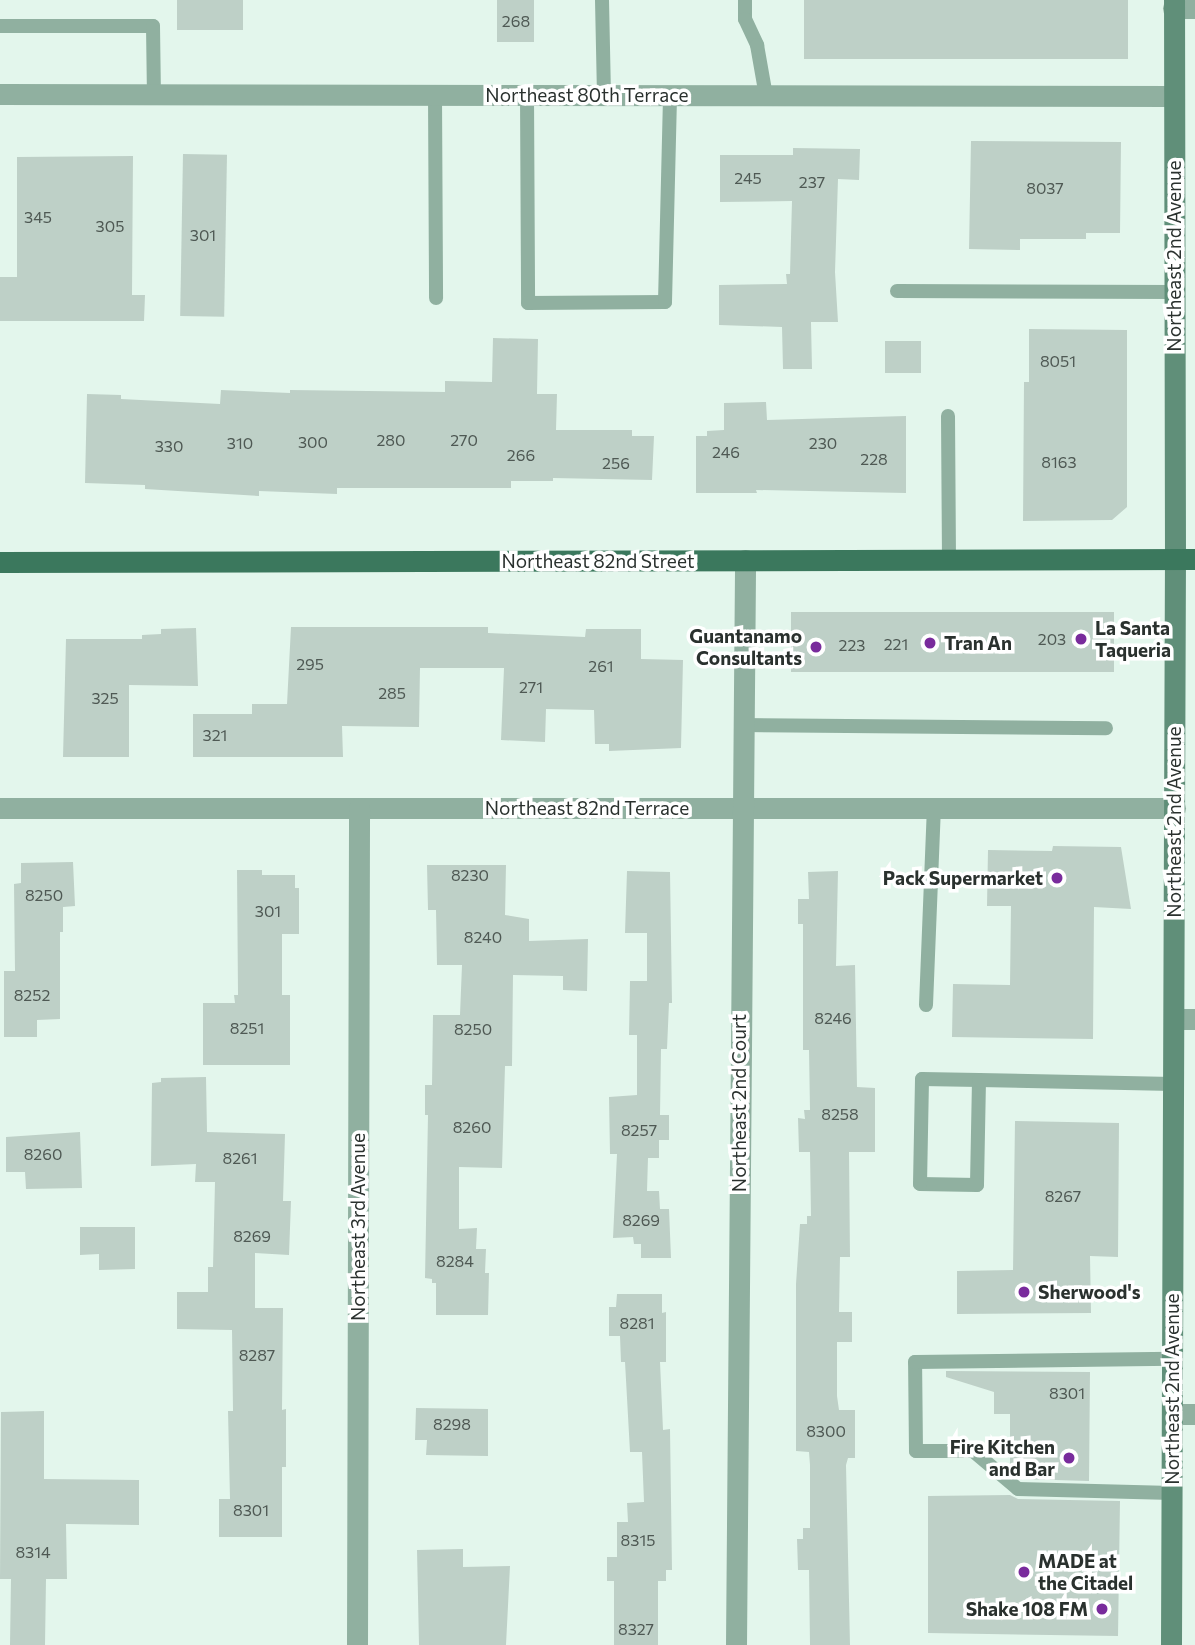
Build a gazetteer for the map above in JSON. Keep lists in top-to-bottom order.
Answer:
{
  "streets": {
    "main road": ["Northeast 2nd Avenue", "Northeast 82nd Street"],
    "street": [
      "Northeast 80th Terrace",
      "Northeast 82nd Terrace",
      "Northeast 2nd Court",
      "Northeast 3rd Avenue"
    ]
  },
  "crossings": [
    ["Northeast 80th Terrace", "Northeast 2nd Avenue"],
    ["Northeast 2nd Avenue", "Northeast 82nd Street"],
    ["Northeast 2nd Avenue", "Northeast 82nd Terrace"],
    ["Northeast 82nd Street", "Northeast 2nd Court"],
    ["Northeast 82nd Terrace", "Northeast 2nd Court"],
    ["Northeast 82nd Terrace", "Northeast 3rd Avenue"]
  ],
  "places": [
    "La Santa Taqueria",
    "Tran An",
    "Guantanamo Consultants",
    "Pack Supermarket",
    "Sherwood's",
    "Fire Kitchen and Bar",
    "MADE at the Citadel",
    "Shake 108 FM"
  ],
  "house_numbers": [
    "268",
    "245",
    "237",
    "8037",
    "345",
    "305",
    "301",
    "8051",
    "280",
    "270",
    "300",
    "310",
    "230",
    "330",
    "246",
    "266",
    "228",
    "8163",
    "256",
    "203",
    "221",
    "223",
    "295",
    "261",
    "271",
    "285",
    "325",
    "321",
    "8230",
    "8250",
    "301",
    "8240",
    "8252",
    "8246",
    "8251",
    "8250",
    "8258",
    "8260",
    "8257",
    "8260",
    "8261",
    "8267",
    "8269",
    "8269",
    "8284",
    "8281",
    "8287",
    "8301",
    "8298",
    "8300",
    "8301",
    "8315",
    "8314",
    "8327"
  ]
}
